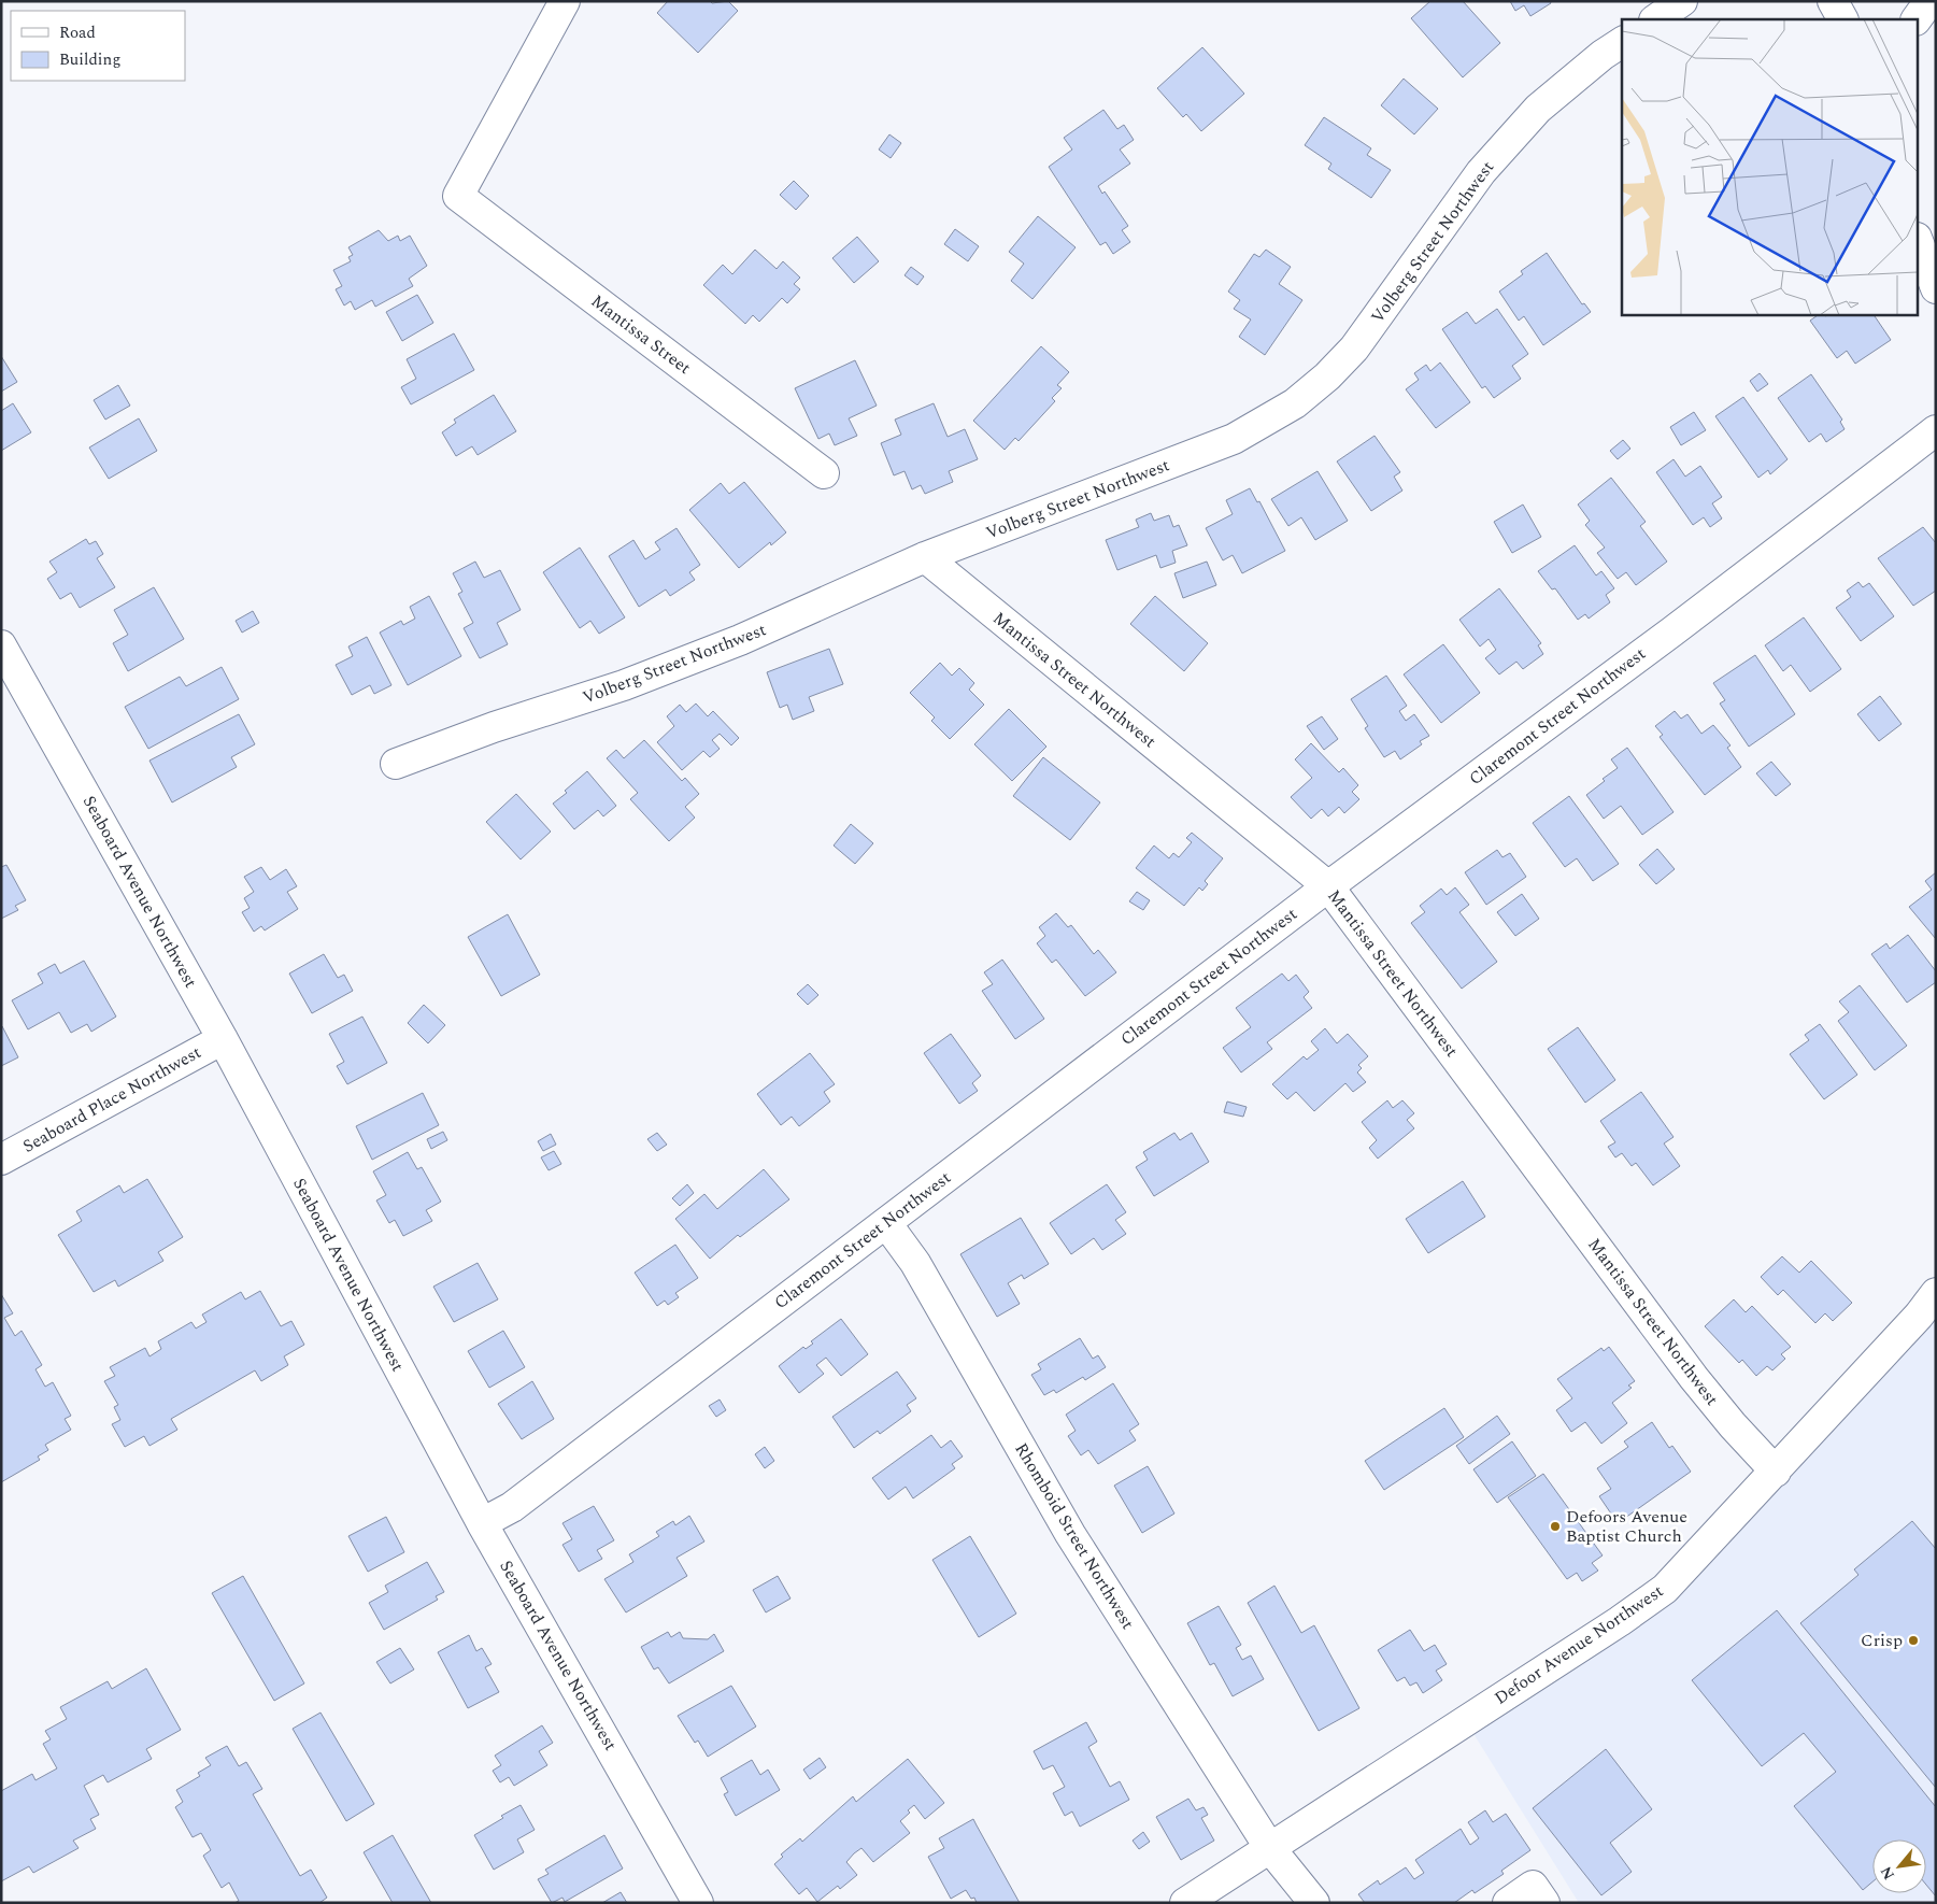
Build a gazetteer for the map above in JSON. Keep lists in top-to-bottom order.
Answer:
{
  "streets": {
    "street": [
      "Volberg Street Northwest",
      "Mantissa Street",
      "Mantissa Street Northwest",
      "Claremont Street Northwest",
      "Seaboard Avenue Northwest",
      "Seaboard Place Northwest",
      "Rhomboid Street Northwest",
      "Defoor Avenue Northwest"
    ]
  },
  "crossings": [
    ["Volberg Street Northwest", "Mantissa Street Northwest"],
    ["Mantissa Street Northwest", "Claremont Street Northwest"],
    ["Mantissa Street Northwest", "Defoor Avenue Northwest"],
    ["Claremont Street Northwest", "Seaboard Avenue Northwest"],
    ["Claremont Street Northwest", "Rhomboid Street Northwest"],
    ["Seaboard Avenue Northwest", "Seaboard Place Northwest"],
    ["Rhomboid Street Northwest", "Defoor Avenue Northwest"]
  ],
  "places": ["Defoors Avenue Baptist Church", "Crisp"],
  "legend": ["Road", "Building"],
  "north": "bottom left"
}
